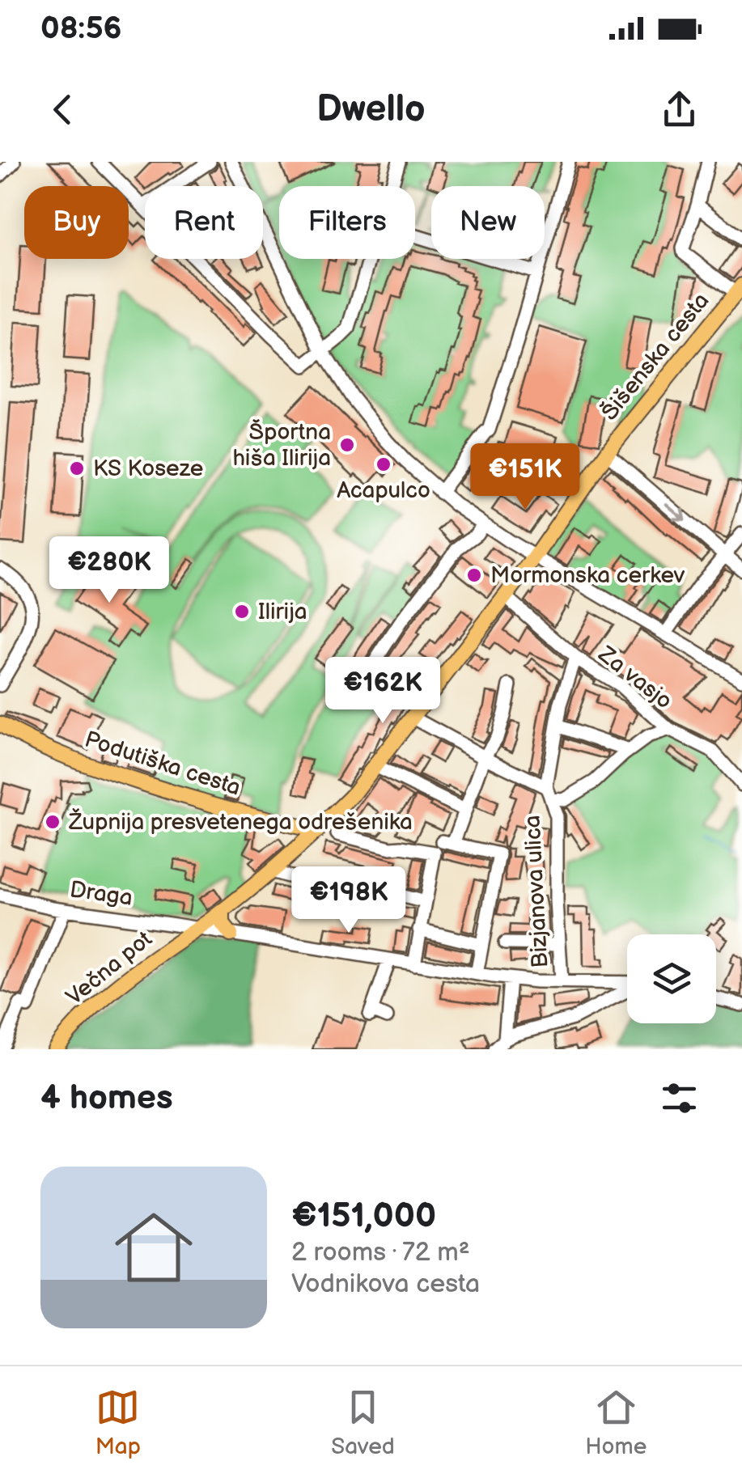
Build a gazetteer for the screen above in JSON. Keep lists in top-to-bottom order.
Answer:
{
  "streets": {
    "main road": ["Šišenska cesta", "Podutiška cesta", "Večna pot"],
    "street": ["Za vasjo", "Bizjanova ulica", "Draga"]
  },
  "crossings": [
    ["Šišenska cesta", "Za vasjo"],
    ["Šišenska cesta", "Podutiška cesta"],
    ["Šišenska cesta", "Draga"],
    ["Šišenska cesta", "Večna pot"],
    ["Za vasjo", "Bizjanova ulica"],
    ["Bizjanova ulica", "Draga"],
    ["Draga", "Večna pot"]
  ],
  "places": [
    "Športna hiša Ilirija",
    "Acapulco",
    "KS Koseze",
    "Mormonska cerkev",
    "Ilirija",
    "Župnija presvetenega odrešenika"
  ],
  "page": {
    "status": "08:56",
    "header": "Dwello",
    "chip": [
      "Buy",
      "Rent",
      "Filters",
      "New"
    ],
    "price": [
      "€151K",
      "€280K",
      "€162K",
      "€198K"
    ],
    "heading": "4 homes",
    "list": [
      {
        "name": "€151,000",
        "note": "2 rooms · 72 m² · Vodnikova cesta"
      }
    ],
    "tabs": ["Map", "Saved", "Home"]
  }
}
